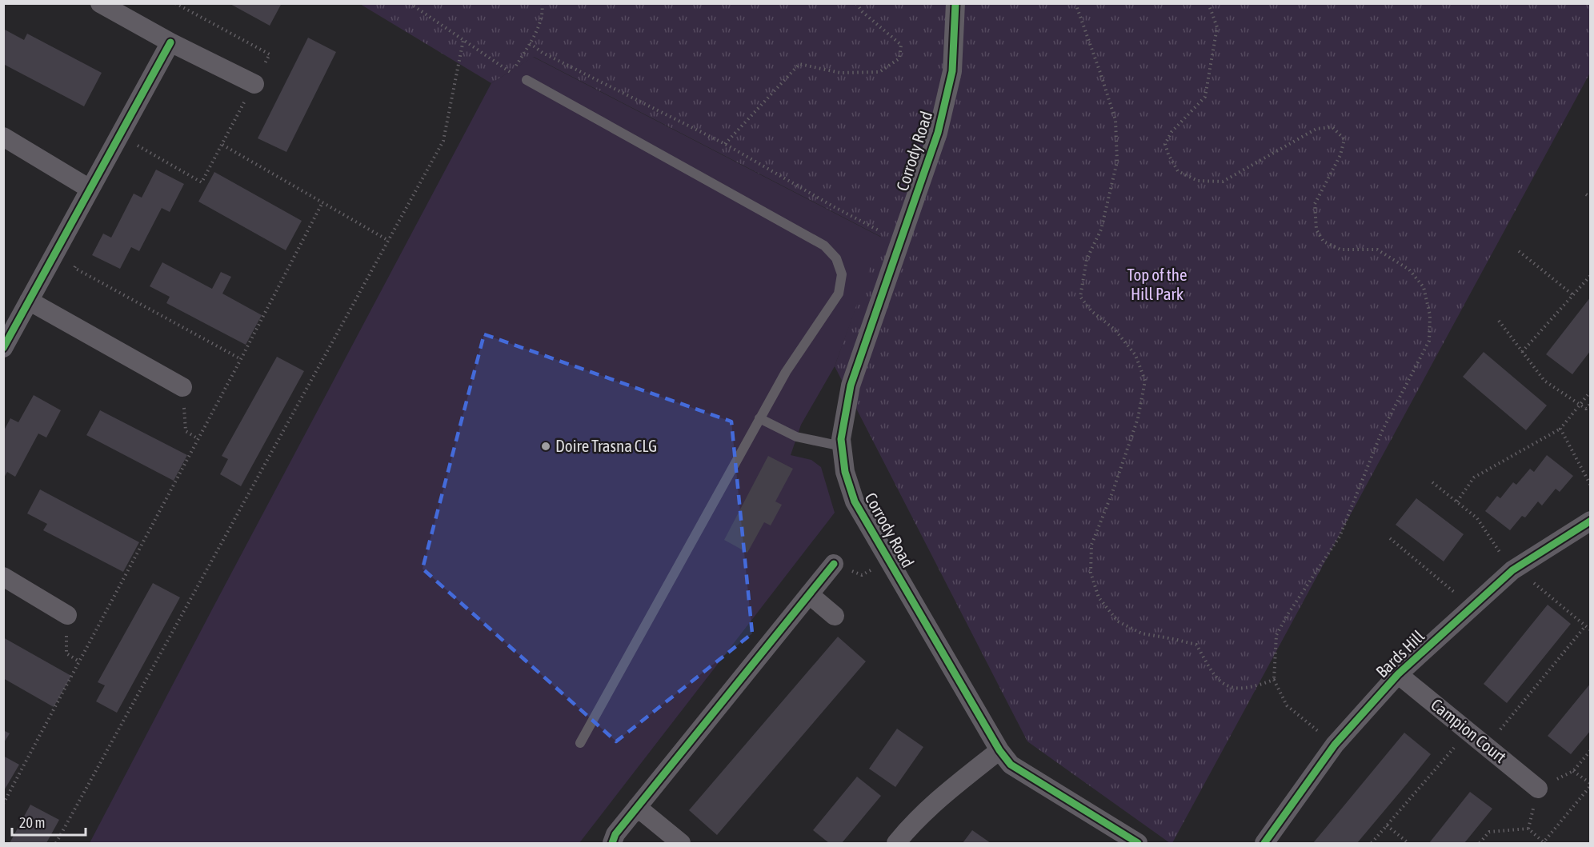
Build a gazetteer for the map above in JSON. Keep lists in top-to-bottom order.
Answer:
{
  "streets": {
    "street": ["Corrody Road", "Bards Hill", "Campion Court"]
  },
  "crossings": [
    ["Bards Hill", "Campion Court"]
  ],
  "parks": ["Top of the Hill Park"],
  "places": ["Doire Trasna CLG"],
  "scale_bar": "20 m"
}
